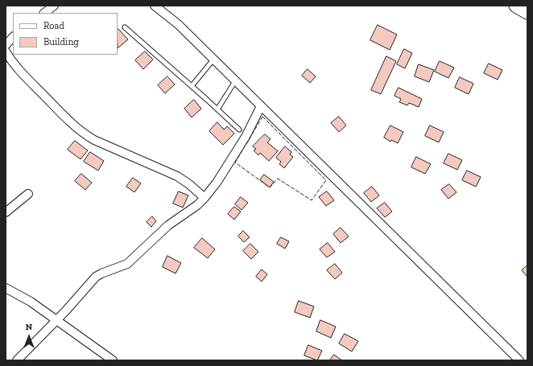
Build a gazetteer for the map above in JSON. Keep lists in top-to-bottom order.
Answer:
{
  "legend": ["Road", "Building"],
  "north": "top"
}
